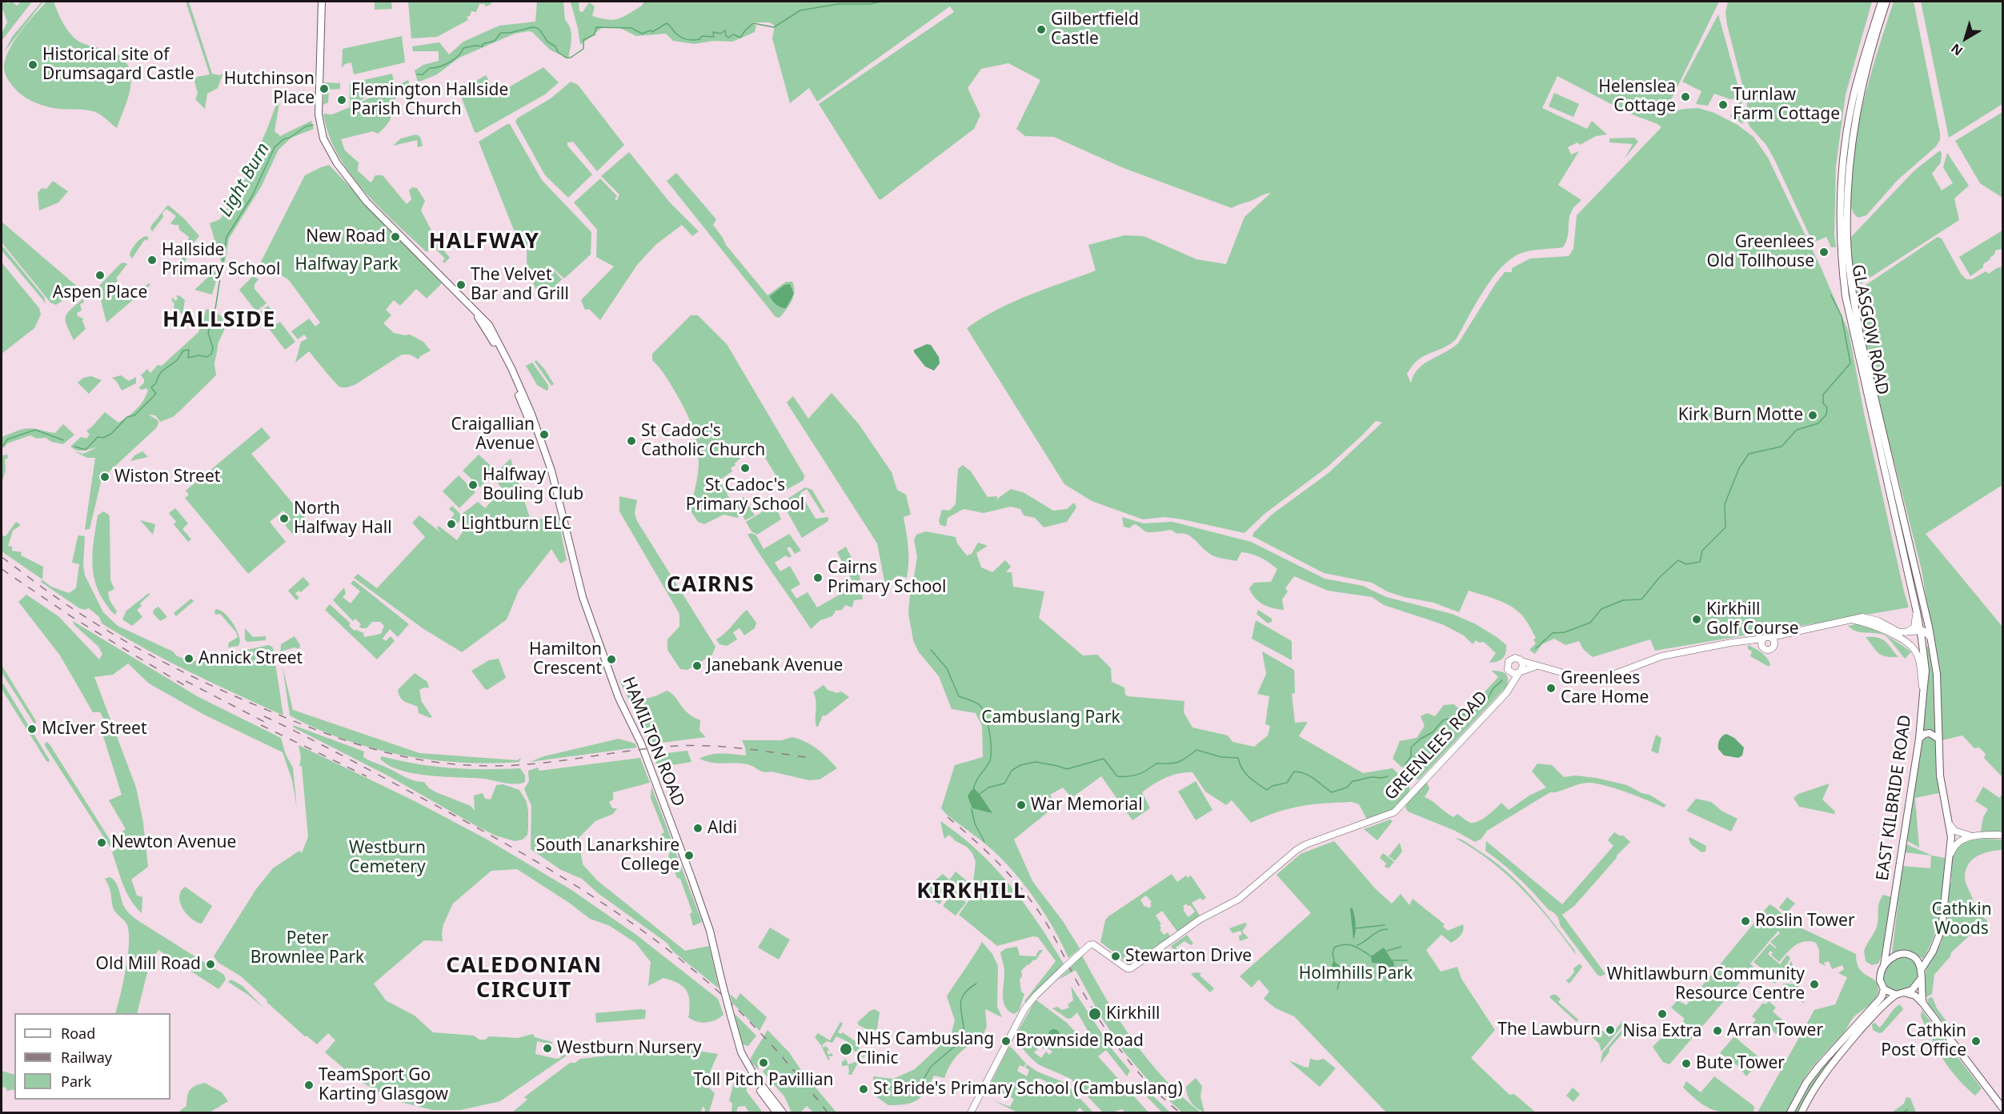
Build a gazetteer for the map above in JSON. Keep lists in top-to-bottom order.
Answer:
{
  "streets": {
    "main road": [
      "GLASGOW ROAD",
      "HAMILTON ROAD",
      "GREENLEES ROAD",
      "EAST KILBRIDE ROAD"
    ]
  },
  "crossings": [
    ["GLASGOW ROAD", "EAST KILBRIDE ROAD"]
  ],
  "districts": [
    "HALFWAY",
    "HALLSIDE",
    "CAIRNS",
    "KIRKHILL",
    "CALEDONIAN CIRCUIT"
  ],
  "water": ["Light Burn"],
  "parks": [
    "Halfway Park",
    "Cambuslang Park",
    "Westburn Cemetery",
    "Cathkin Woods",
    "Peter Brownlee Park",
    "Holmhills Park"
  ],
  "places": [
    "Gilbertfield Castle",
    "Historical site of Drumsagard Castle",
    "Hutchinson Place",
    "Helenslea Cottage",
    "Flemington Hallside Parish Church",
    "Turnlaw Farm Cottage",
    "New Road",
    "Greenlees Old Tollhouse",
    "Hallside Primary School",
    "Aspen Place",
    "The Velvet Bar and Grill",
    "Kirk Burn Motte",
    "Craigallian Avenue",
    "St Cadoc's Catholic Church",
    "St Cadoc's Primary School",
    "Wiston Street",
    "Halfway Bouling Club",
    "North Halfway Hall",
    "Lightburn ELC",
    "Cairns Primary School",
    "Kirkhill Golf Course",
    "Annick Street",
    "Hamilton Crescent",
    "Janebank Avenue",
    "Greenlees Care Home",
    "McIver Street",
    "War Memorial",
    "Aldi",
    "Newton Avenue",
    "South Lanarkshire College",
    "Roslin Tower",
    "Stewarton Drive",
    "Old Mill Road",
    "Whitlawburn Community Resource Centre",
    "Kirkhill",
    "Nisa Extra",
    "The Lawburn",
    "Arran Tower",
    "Brownside Road",
    "Cathkin Post Office",
    "Westburn Nursery",
    "NHS Cambuslang Clinic",
    "Toll Pitch Pavillian",
    "Bute Tower",
    "TeamSport Go Karting Glasgow",
    "St Bride's Primary School (Cambuslang)"
  ],
  "legend": ["Road", "Railway", "Park"],
  "north": "bottom left"
}
